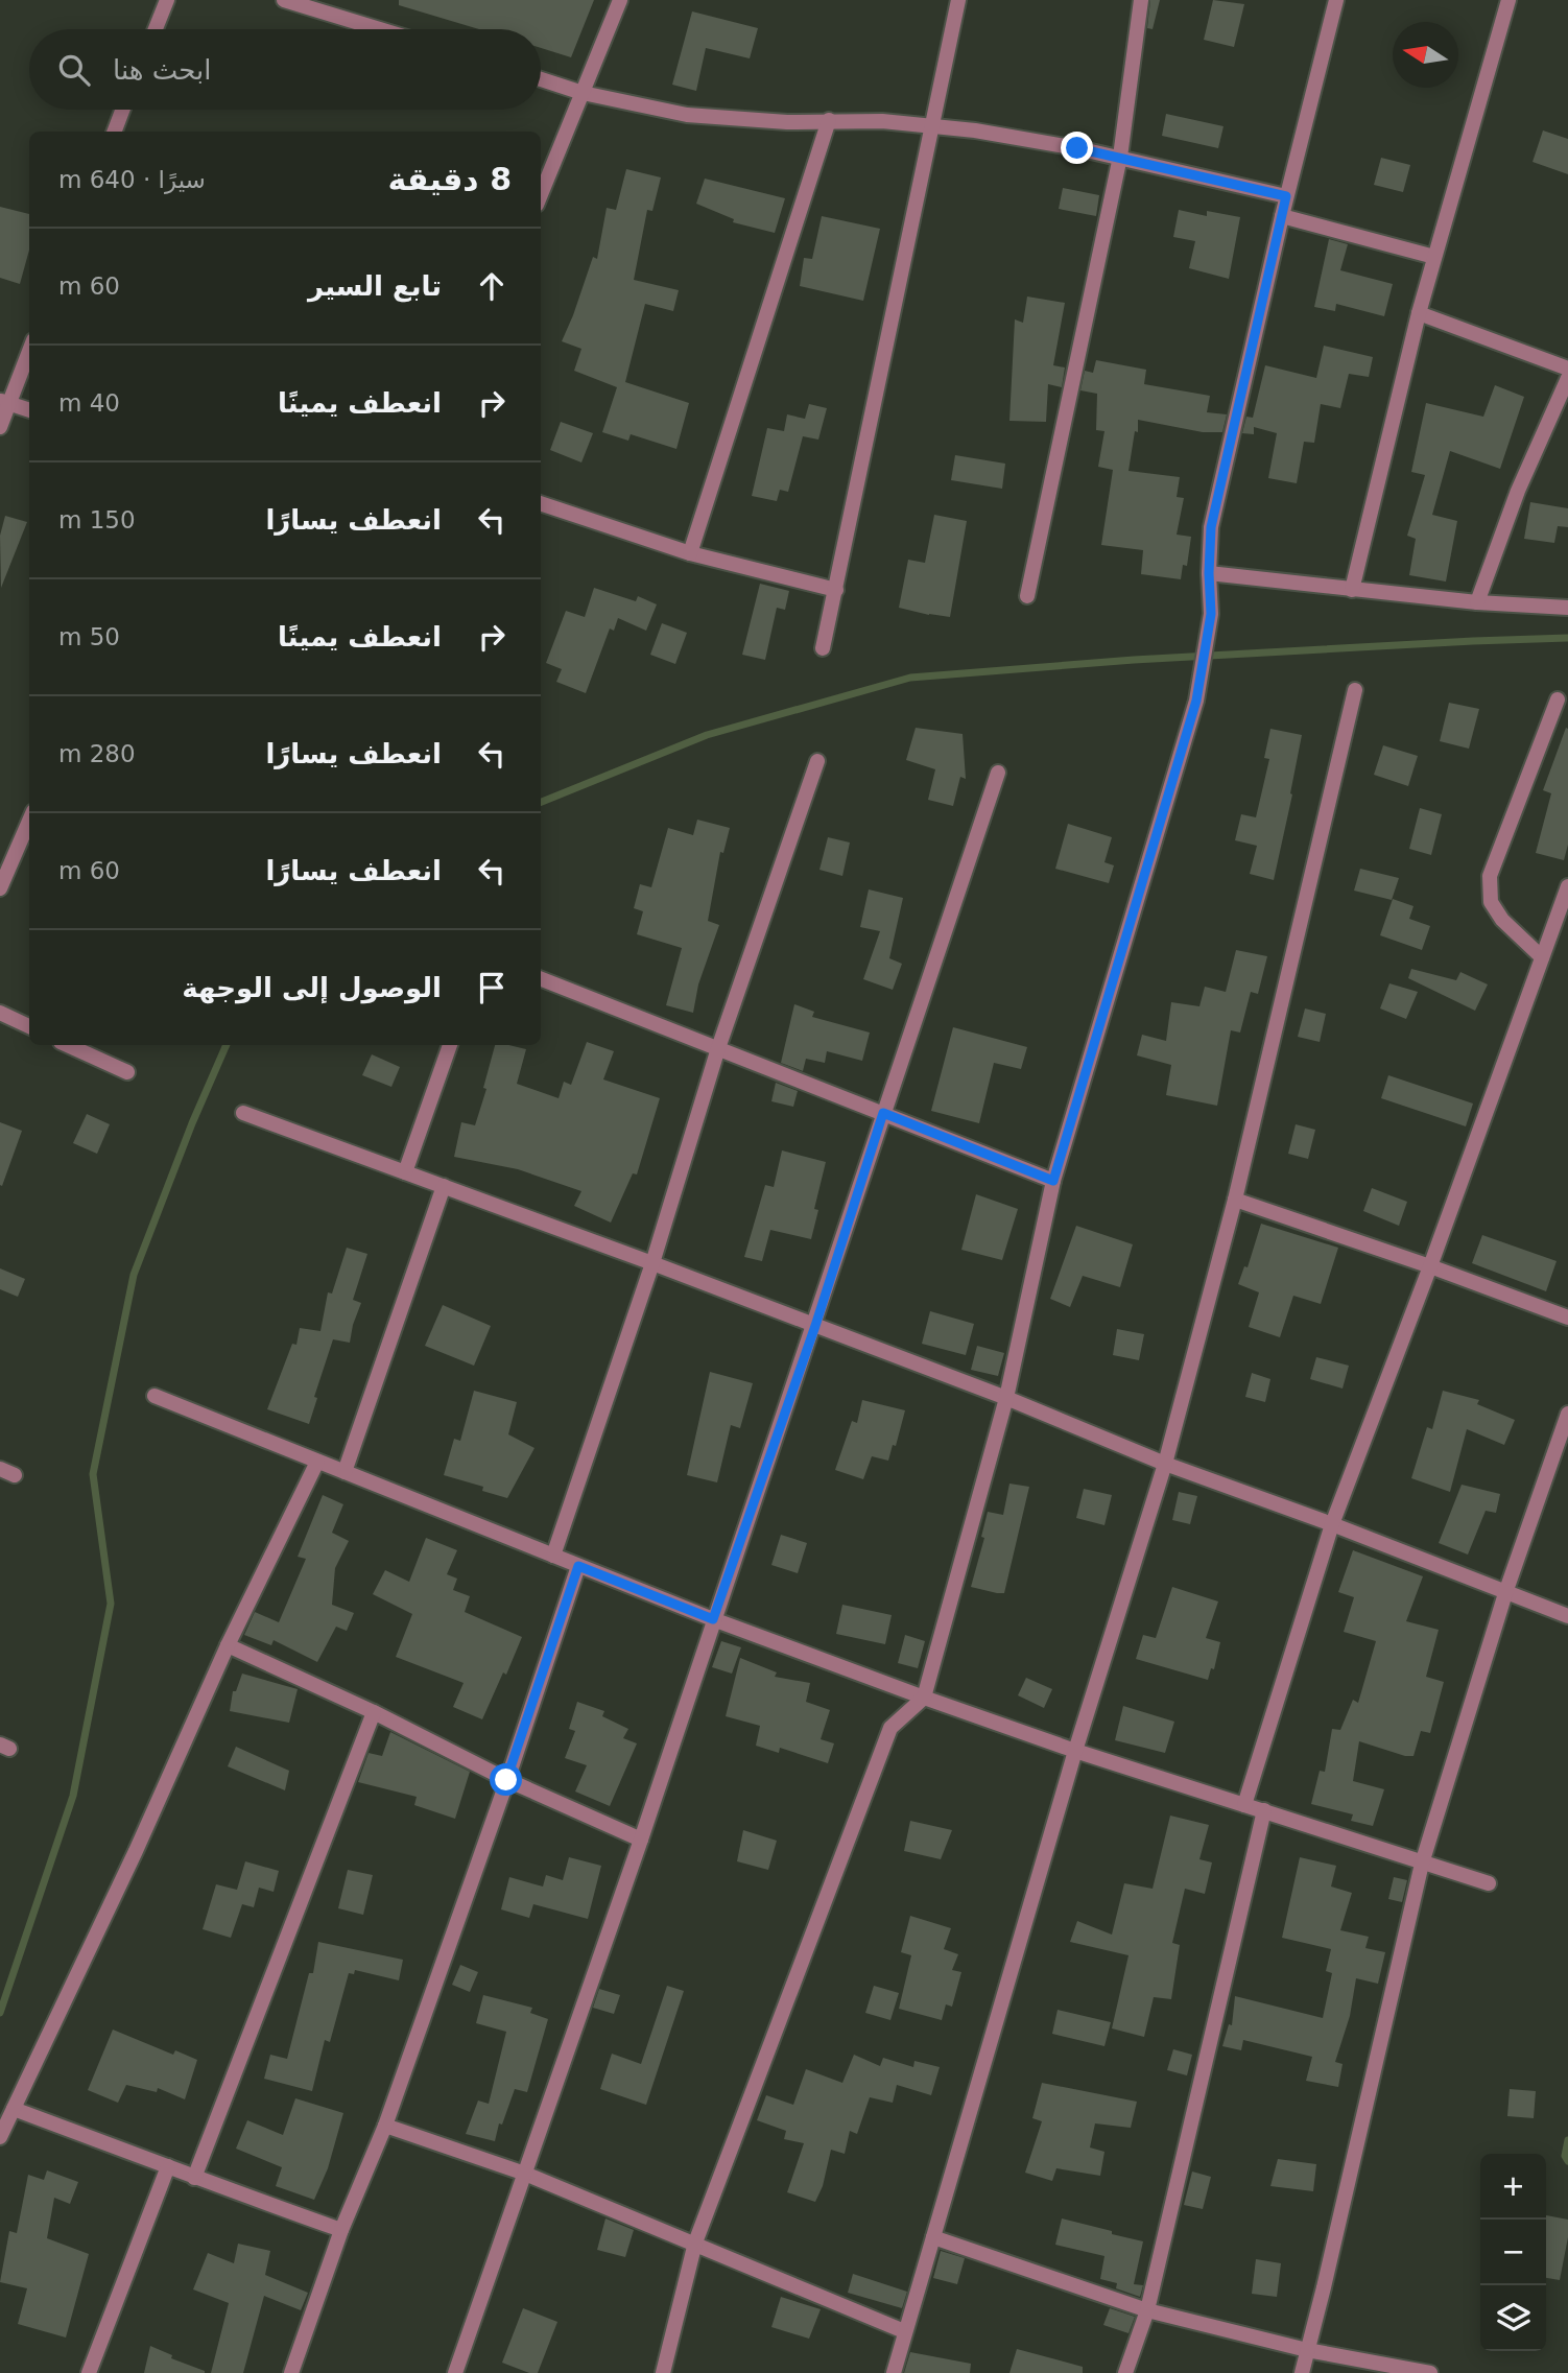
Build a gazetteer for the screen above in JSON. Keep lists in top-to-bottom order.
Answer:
{
  "north": "left",
  "page": {
    "search": "ابحث هنا",
    "heading": ["8 دقيقة", "سيرًا · 640 m"],
    "list": [
      ["تابع السير", "60 m"],
      ["انعطف يمينًا", "40 m"],
      ["انعطف يسارًا", "150 m"],
      ["انعطف يمينًا", "50 m"],
      ["انعطف يسارًا", "280 m"],
      ["انعطف يسارًا", "60 m"],
      "الوصول إلى الوجهة"
    ],
    "map_buttons": ["+", "−"]
  }
}
